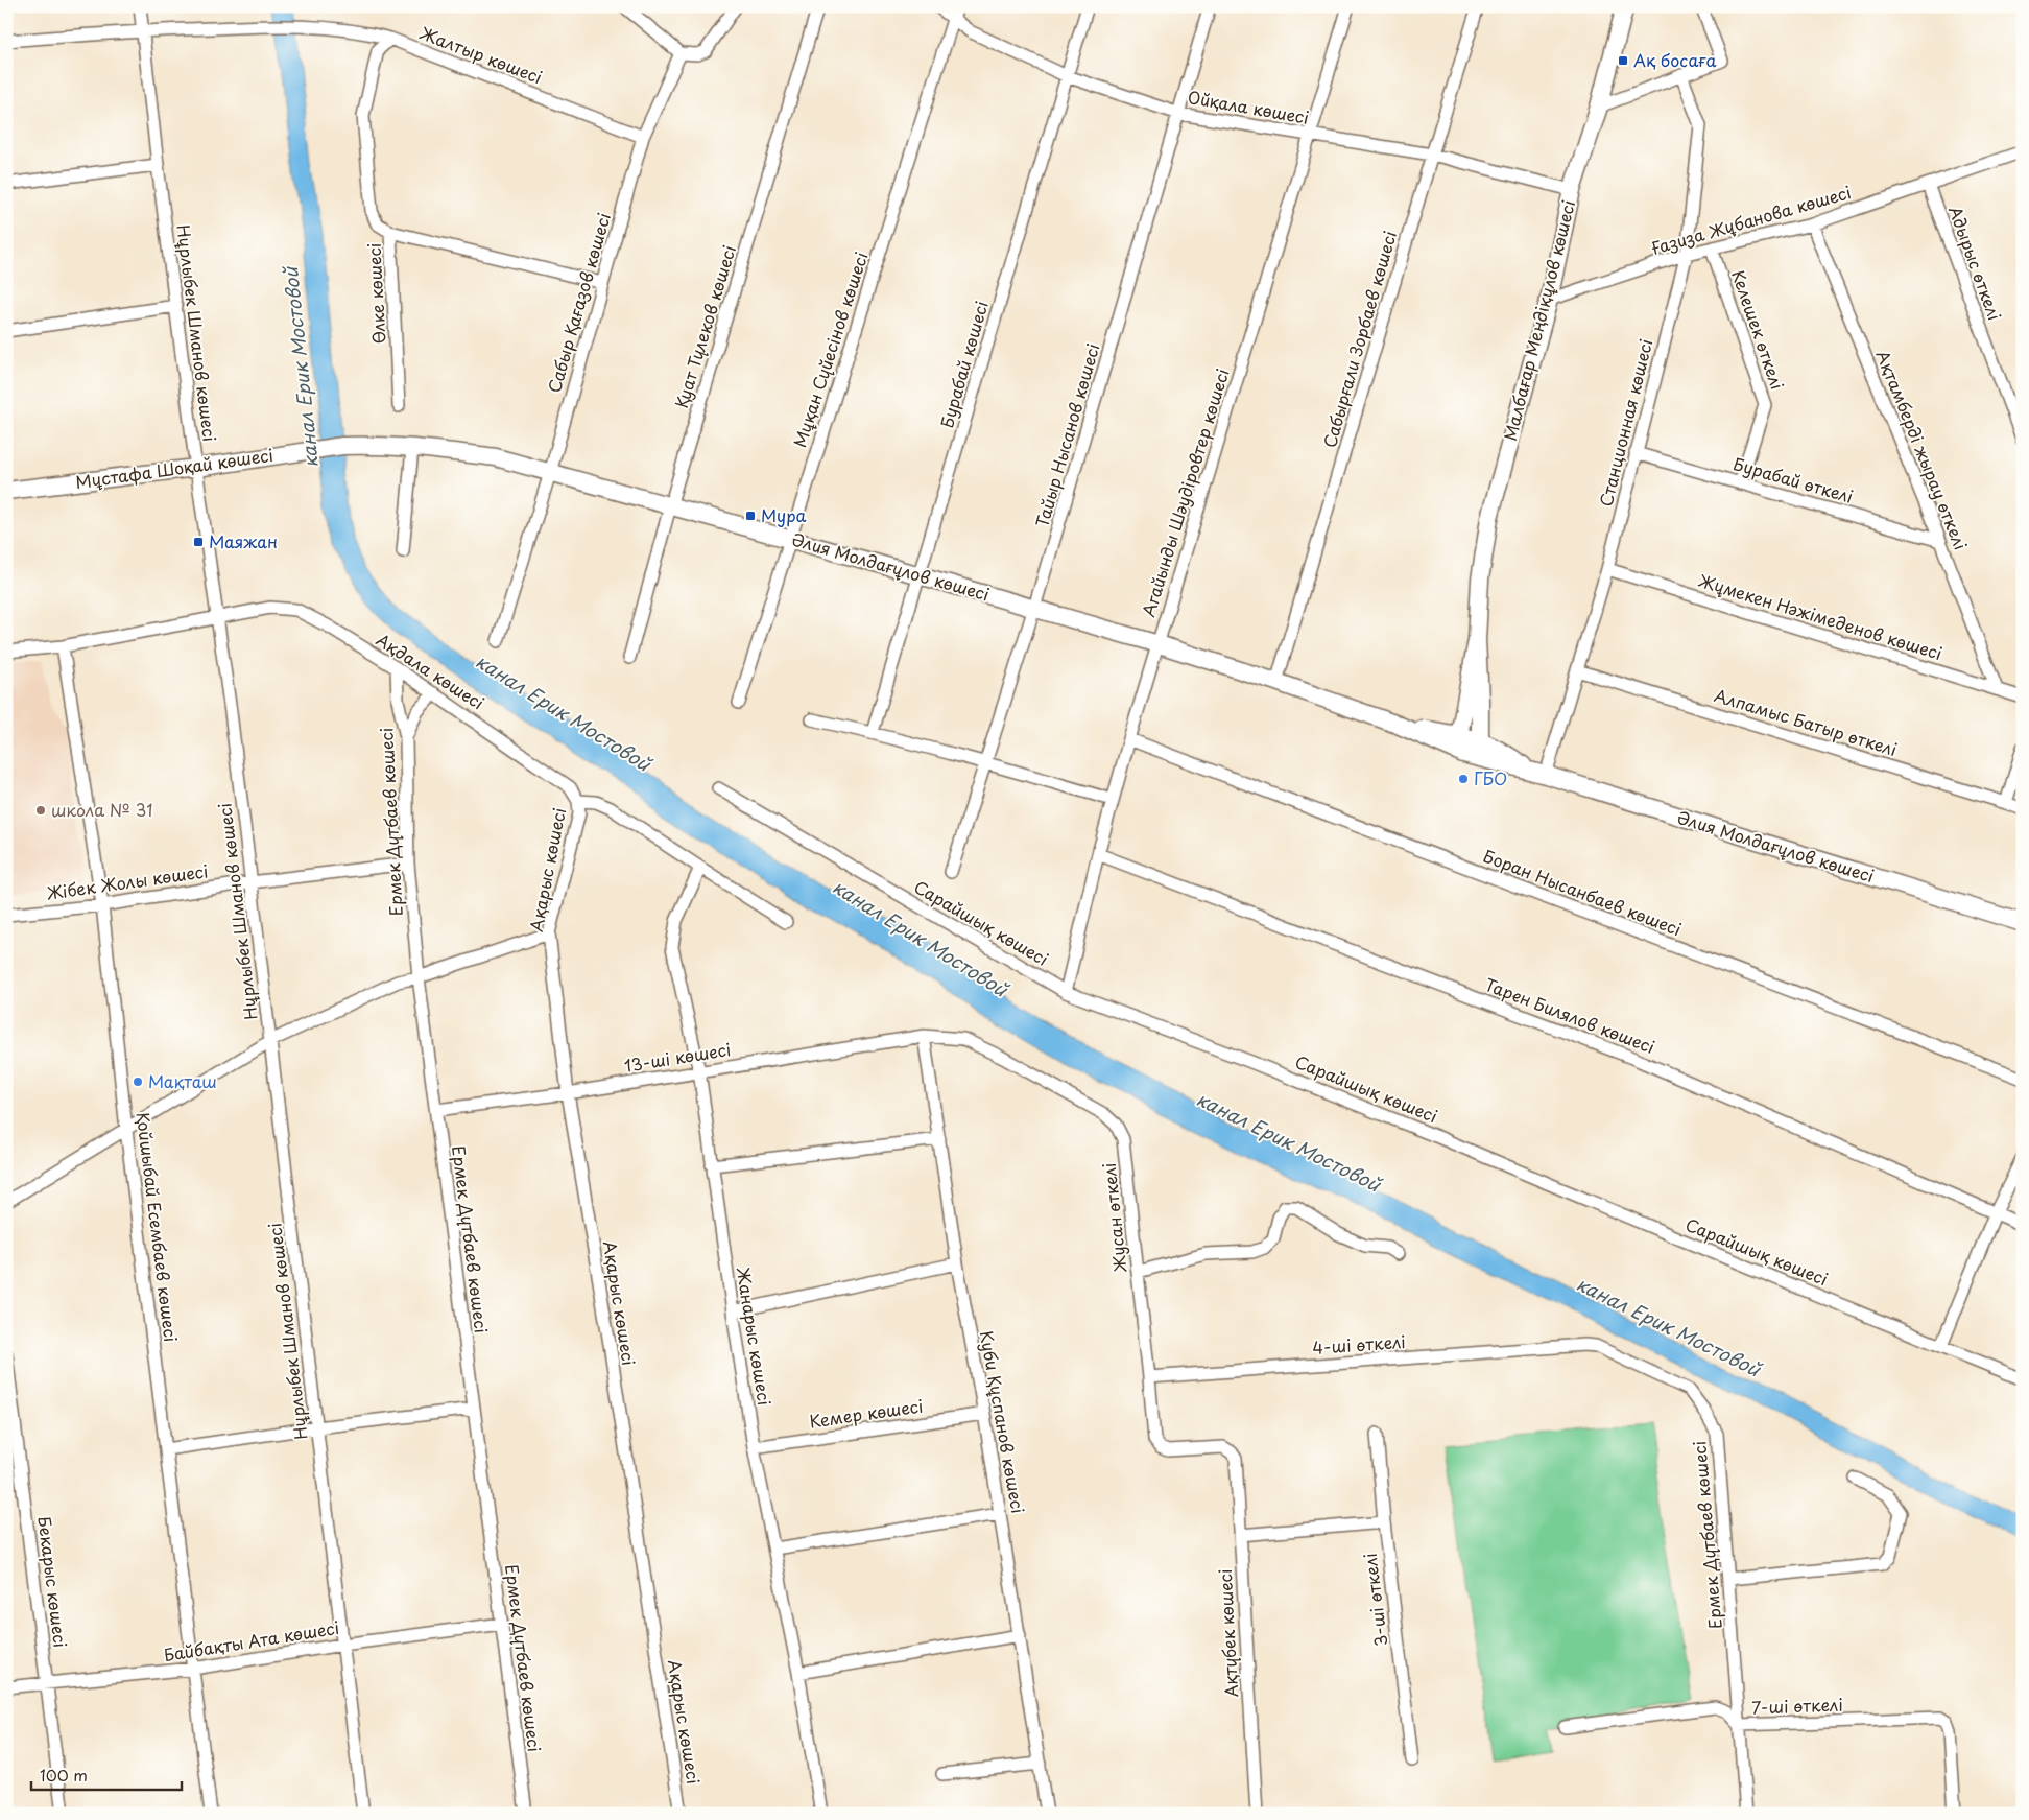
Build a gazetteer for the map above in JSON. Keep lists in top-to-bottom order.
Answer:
{
  "streets": {
    "main road": ["Малбағар Меңдіқұлов көшесі", "Мұстафа Шоқай көшесi", "Әлия Молдағұлов көшесі"],
    "street": [
      "Жалтыр көшесі",
      "Ойқала көшесі",
      "Ғазиза Жұбанова көшесі",
      "Адырыс өткелі",
      "Өлке көшесі",
      "Сабыр Қағазов көшесі",
      "Қуат Түлеков көшесі",
      "Келешек өткелі",
      "Нұрлыбек Шманов көшесі",
      "Сабырғали Зорбаев көшесі",
      "Мұқан Сүйесінов көшесі",
      "Бурабай көшесi",
      "Станционная көшесі",
      "Тайыр Нысанов көшесi",
      "Ақтамберді жырау өткелі",
      "Бурабай өткелі",
      "Агайынды Шәудіровтер көшесi",
      "Жұмекен Нәжімеденов көшесі",
      "Ақдала көшесі",
      "Алпамыс Батыр өткелі",
      "Ермек Дүтбаев көшесi",
      "Ақарыс көшесi",
      "Жібек Жолы көшесі",
      "Боран Нысанбаев көшесі",
      "Сарайшық көшесі",
      "Тарен Билялов көшесі",
      "13-ші көшесi",
      "Жусан өткелі",
      "Қойшыбай Есембаев көшесі",
      "Жанарыс көшесі",
      "4-шi өткелi",
      "Кемер көшесі",
      "Куби Құспанов көшесi",
      "Бекарыс көшесі",
      "3-шi өткелi",
      "Ақтүбек көшесi",
      "Байбақты Ата көшесі",
      "7-шi өткелi"
    ]
  },
  "crossings": [
    ["Жалтыр көшесі", "Өлке көшесі"],
    ["Жалтыр көшесі", "Сабыр Қағазов көшесі"],
    ["Жалтыр көшесі", "Нұрлыбек Шманов көшесі"],
    ["Ойқала көшесі", "Малбағар Меңдіқұлов көшесі"],
    ["Ойқала көшесі", "Сабырғали Зорбаев көшесі"],
    ["Ойқала көшесі", "Мұқан Сүйесінов көшесі"],
    ["Ойқала көшесі", "Бурабай көшесi"],
    ["Ойқала көшесі", "Тайыр Нысанов көшесi"],
    ["Ойқала көшесі", "Агайынды Шәудіровтер көшесi"],
    ["Ғазиза Жұбанова көшесі", "Адырыс өткелі"],
    ["Ғазиза Жұбанова көшесі", "Малбағар Меңдіқұлов көшесі"],
    ["Ғазиза Жұбанова көшесі", "Келешек өткелі"],
    ["Ғазиза Жұбанова көшесі", "Станционная көшесі"],
    ["Ғазиза Жұбанова көшесі", "Ақтамберді жырау өткелі"],
    ["Сабыр Қағазов көшесі", "Әлия Молдағұлов көшесі"],
    ["Малбағар Меңдіқұлов көшесі", "Әлия Молдағұлов көшесі"],
    ["Қуат Түлеков көшесі", "Әлия Молдағұлов көшесі"],
    ["Келешек өткелі", "Бурабай өткелі"],
    ["Нұрлыбек Шманов көшесі", "Мұстафа Шоқай көшесi"],
    ["Нұрлыбек Шманов көшесі", "Ақдала көшесі"],
    ["Нұрлыбек Шманов көшесі", "Жібек Жолы көшесі"],
    ["Нұрлыбек Шманов көшесі", "Байбақты Ата көшесі"],
    ["Сабырғали Зорбаев көшесі", "Әлия Молдағұлов көшесі"],
    ["Мұқан Сүйесінов көшесі", "Әлия Молдағұлов көшесі"],
    ["Бурабай көшесi", "Әлия Молдағұлов көшесі"],
    ["Станционная көшесі", "Бурабай өткелі"],
    ["Станционная көшесі", "Әлия Молдағұлов көшесі"],
    ["Станционная көшесі", "Жұмекен Нәжімеденов көшесі"],
    ["Станционная көшесі", "Алпамыс Батыр өткелі"],
    ["Тайыр Нысанов көшесi", "Әлия Молдағұлов көшесі"],
    ["Ақтамберді жырау өткелі", "Бурабай өткелі"],
    ["Ақтамберді жырау өткелі", "Жұмекен Нәжімеденов көшесі"],
    ["Мұстафа Шоқай көшесi", "Әлия Молдағұлов көшесі"],
    ["Агайынды Шәудіровтер көшесi", "Әлия Молдағұлов көшесі"],
    ["Агайынды Шәудіровтер көшесi", "Боран Нысанбаев көшесі"],
    ["Агайынды Шәудіровтер көшесi", "Сарайшық көшесі"],
    ["Агайынды Шәудіровтер көшесi", "Тарен Билялов көшесі"],
    ["Ақдала көшесі", "Ермек Дүтбаев көшесi"],
    ["Ақдала көшесі", "Ақарыс көшесi"],
    ["Ақдала көшесі", "Қойшыбай Есембаев көшесі"],
    ["Ермек Дүтбаев көшесi", "Жібек Жолы көшесі"],
    ["Ермек Дүтбаев көшесi", "13-ші көшесi"],
    ["Ермек Дүтбаев көшесi", "4-шi өткелi"],
    ["Ермек Дүтбаев көшесi", "Байбақты Ата көшесі"],
    ["Ермек Дүтбаев көшесi", "7-шi өткелi"],
    ["Ақарыс көшесi", "13-ші көшесi"],
    ["Жібек Жолы көшесі", "Қойшыбай Есембаев көшесі"],
    ["13-ші көшесi", "Жусан өткелі"],
    ["13-ші көшесi", "Жанарыс көшесі"],
    ["13-ші көшесi", "Куби Құспанов көшесi"],
    ["Жусан өткелі", "4-шi өткелi"],
    ["Жусан өткелі", "Куби Құспанов көшесi"],
    ["Жусан өткелі", "Ақтүбек көшесi"],
    ["Қойшыбай Есембаев көшесі", "Байбақты Ата көшесі"],
    ["Жанарыс көшесі", "Кемер көшесі"],
    ["Кемер көшесі", "Куби Құспанов көшесi"],
    ["Бекарыс көшесі", "Байбақты Ата көшесі"]
  ],
  "water": ["канал Ерик Мостовой"],
  "places": {
    "transit": ["Ақ босаға", "Мура", "Маяжан"],
    "other": ["ГБО", "школа № 31", "Мақташ"]
  },
  "scale_bar": "100 m"
}
